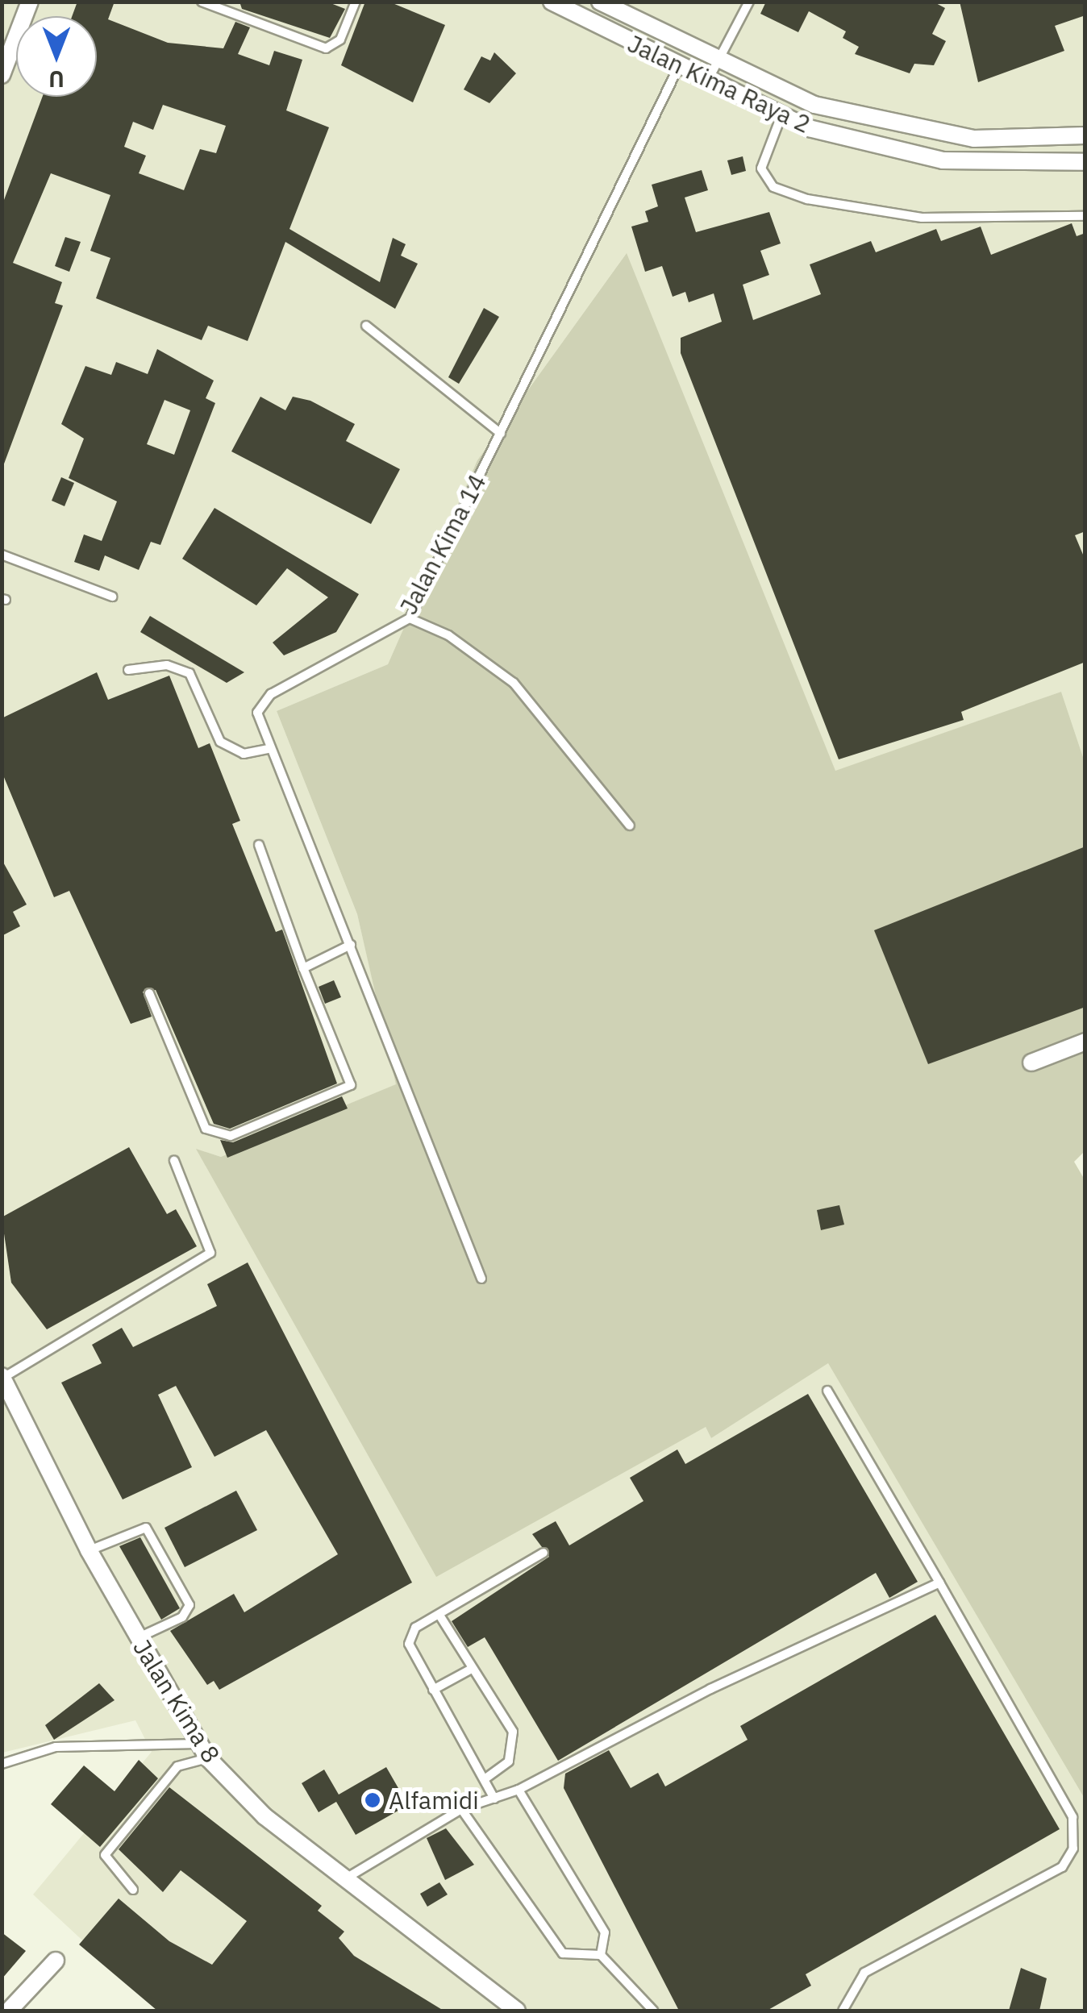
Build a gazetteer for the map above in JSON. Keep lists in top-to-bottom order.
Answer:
{
  "streets": {
    "street": ["Jalan Kima Raya 2", "Jalan Kima 8"],
    "lane": ["Jalan Kima 14"]
  },
  "crossings": [
    ["Jalan Kima Raya 2", "Jalan Kima 14"]
  ],
  "places": ["Alfamidi"],
  "north": "bottom"
}
